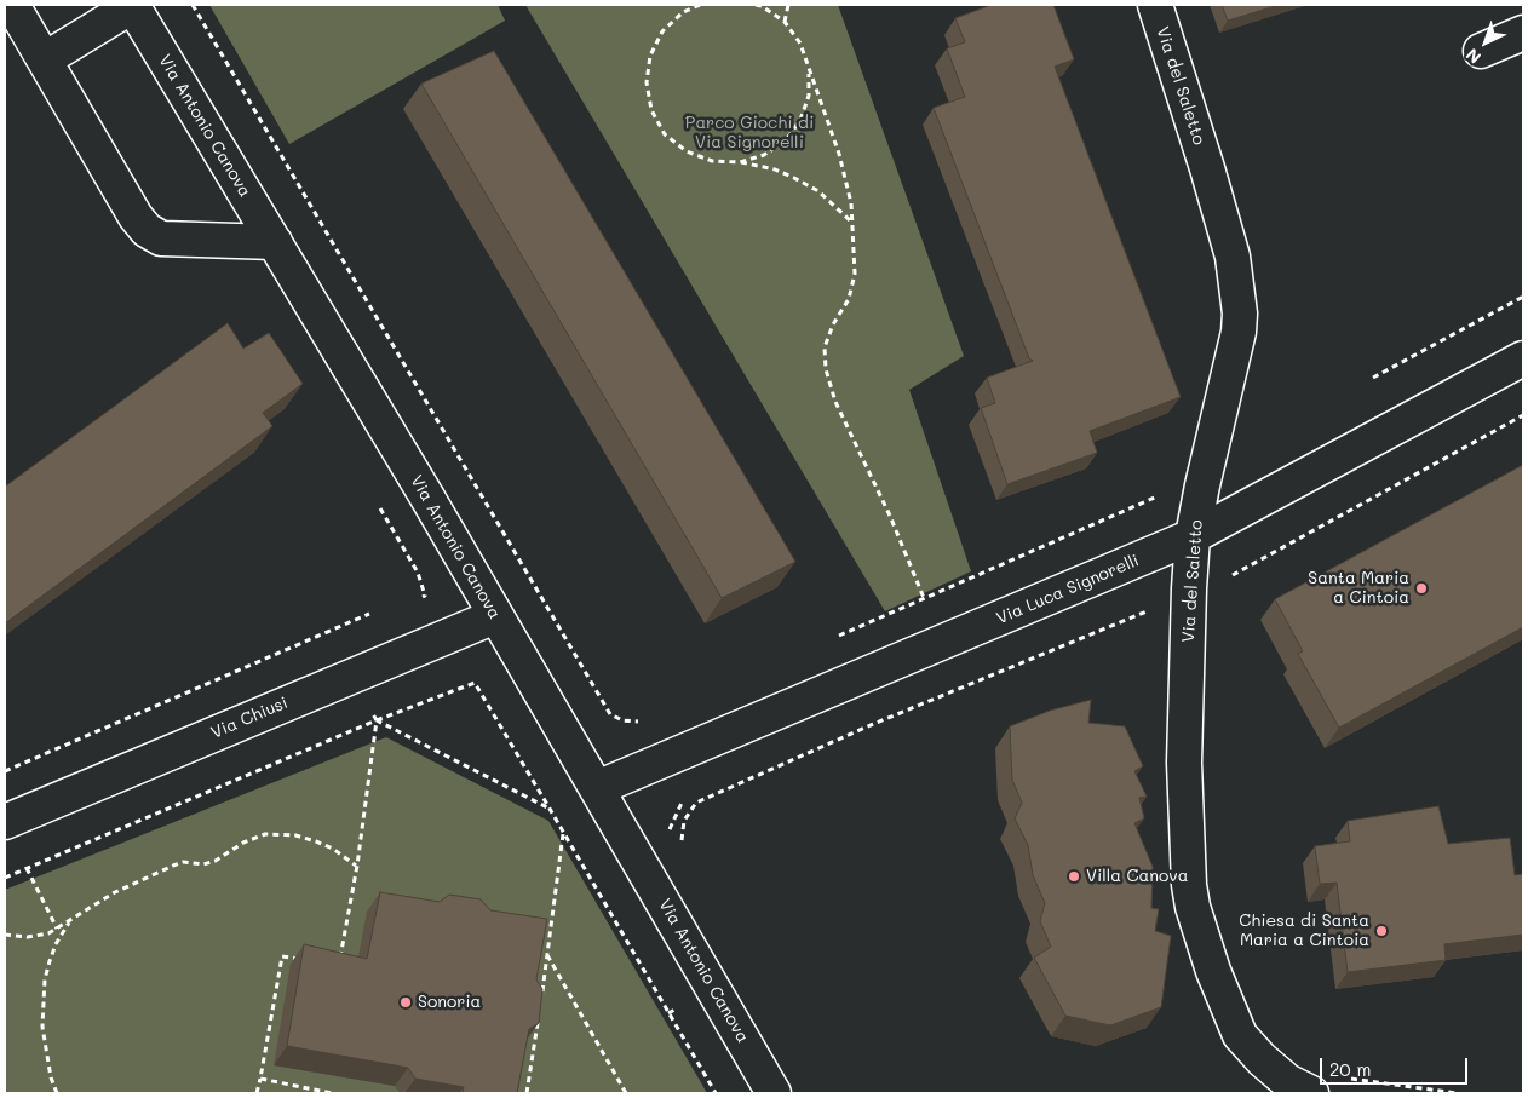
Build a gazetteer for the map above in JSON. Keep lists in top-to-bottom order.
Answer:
{
  "streets": {
    "street": [
      "Via del Saletto",
      "Via Antonio Canova",
      "Via Luca Signorelli",
      "Via Chiusi"
    ]
  },
  "crossings": [
    ["Via del Saletto", "Via Luca Signorelli"],
    ["Via Antonio Canova", "Via Luca Signorelli"],
    ["Via Antonio Canova", "Via Chiusi"]
  ],
  "parks": ["Parco Giochi di Via Signorelli"],
  "places": [
    "Santa Maria a Cintoia",
    "Villa Canova",
    "Chiesa di Santa Maria a Cintoia",
    "Sonoria"
  ],
  "scale_bar": "20 m",
  "north": "bottom left"
}
